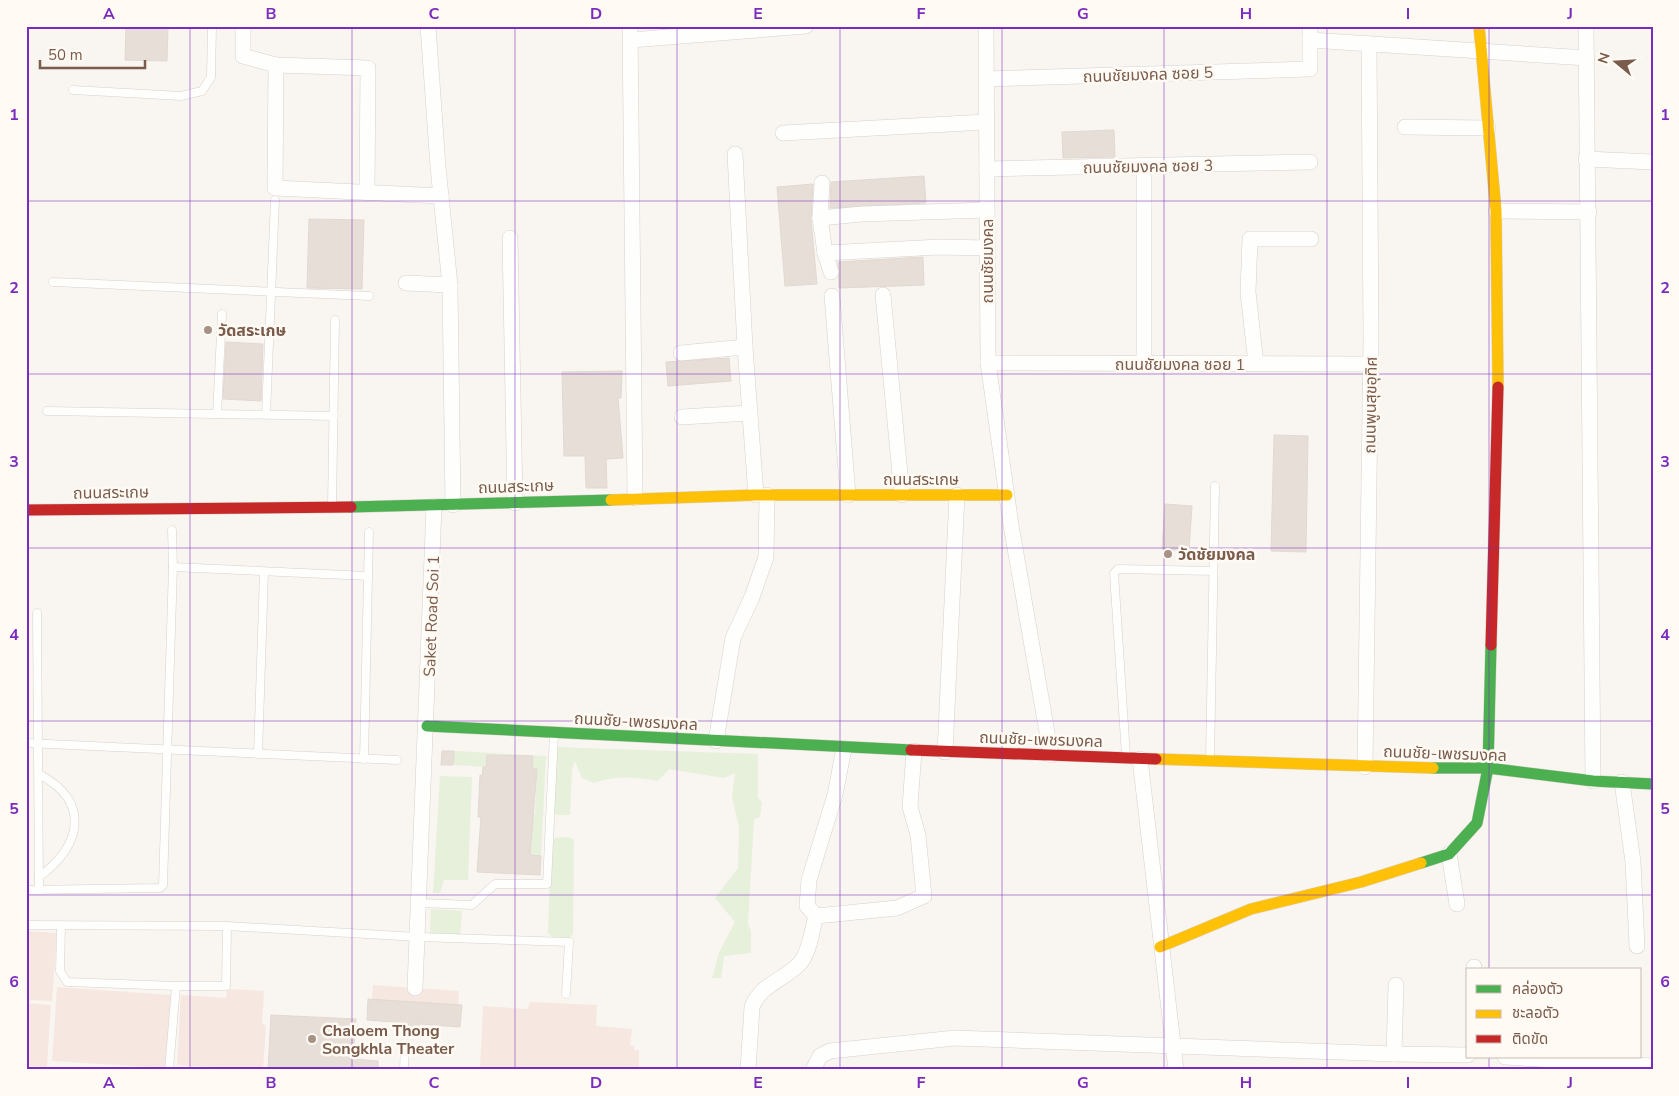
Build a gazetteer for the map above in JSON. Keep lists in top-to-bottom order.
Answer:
{
  "streets": {
    "street": [
      "ถนนชัยมงคล ซอย 5",
      "ถนนชัยมงคล ซอย 3",
      "ถนนชัยมงคล",
      "ถนนชัยมงคล ซอย 1",
      "ถนนพูนสุขอุทิศ",
      "ถนนสระเกษ",
      "Saket Road Soi 1",
      "ถนนชัย-เพชรมงคล"
    ]
  },
  "crossings": [
    ["ถนนชัยมงคล ซอย 5", "ถนนชัยมงคล"],
    ["ถนนชัยมงคล ซอย 3", "ถนนชัยมงคล"],
    ["ถนนชัยมงคล", "ถนนชัยมงคล ซอย 1"],
    ["ถนนชัยมงคล", "ถนนสระเกษ"],
    ["ถนนชัยมงคล", "ถนนชัย-เพชรมงคล"],
    ["ถนนชัยมงคล ซอย 1", "ถนนพูนสุขอุทิศ"],
    ["ถนนพูนสุขอุทิศ", "ถนนชัย-เพชรมงคล"],
    ["ถนนสระเกษ", "Saket Road Soi 1"],
    ["Saket Road Soi 1", "ถนนชัย-เพชรมงคล"]
  ],
  "places": ["วัดสระเกษ", "วัดชัยมงคล", "Chaloem Thong Songkhla Theater"],
  "legend": ["คล่องตัว", "ชะลอตัว", "ติดขัด"],
  "scale_bar": "50 m",
  "north": "left",
  "grid": {
    "columns": [
      "A",
      "B",
      "C",
      "D",
      "E",
      "F",
      "G",
      "H",
      "I",
      "J"
    ],
    "rows": [
      "1",
      "2",
      "3",
      "4",
      "5",
      "6"
    ]
  }
}
